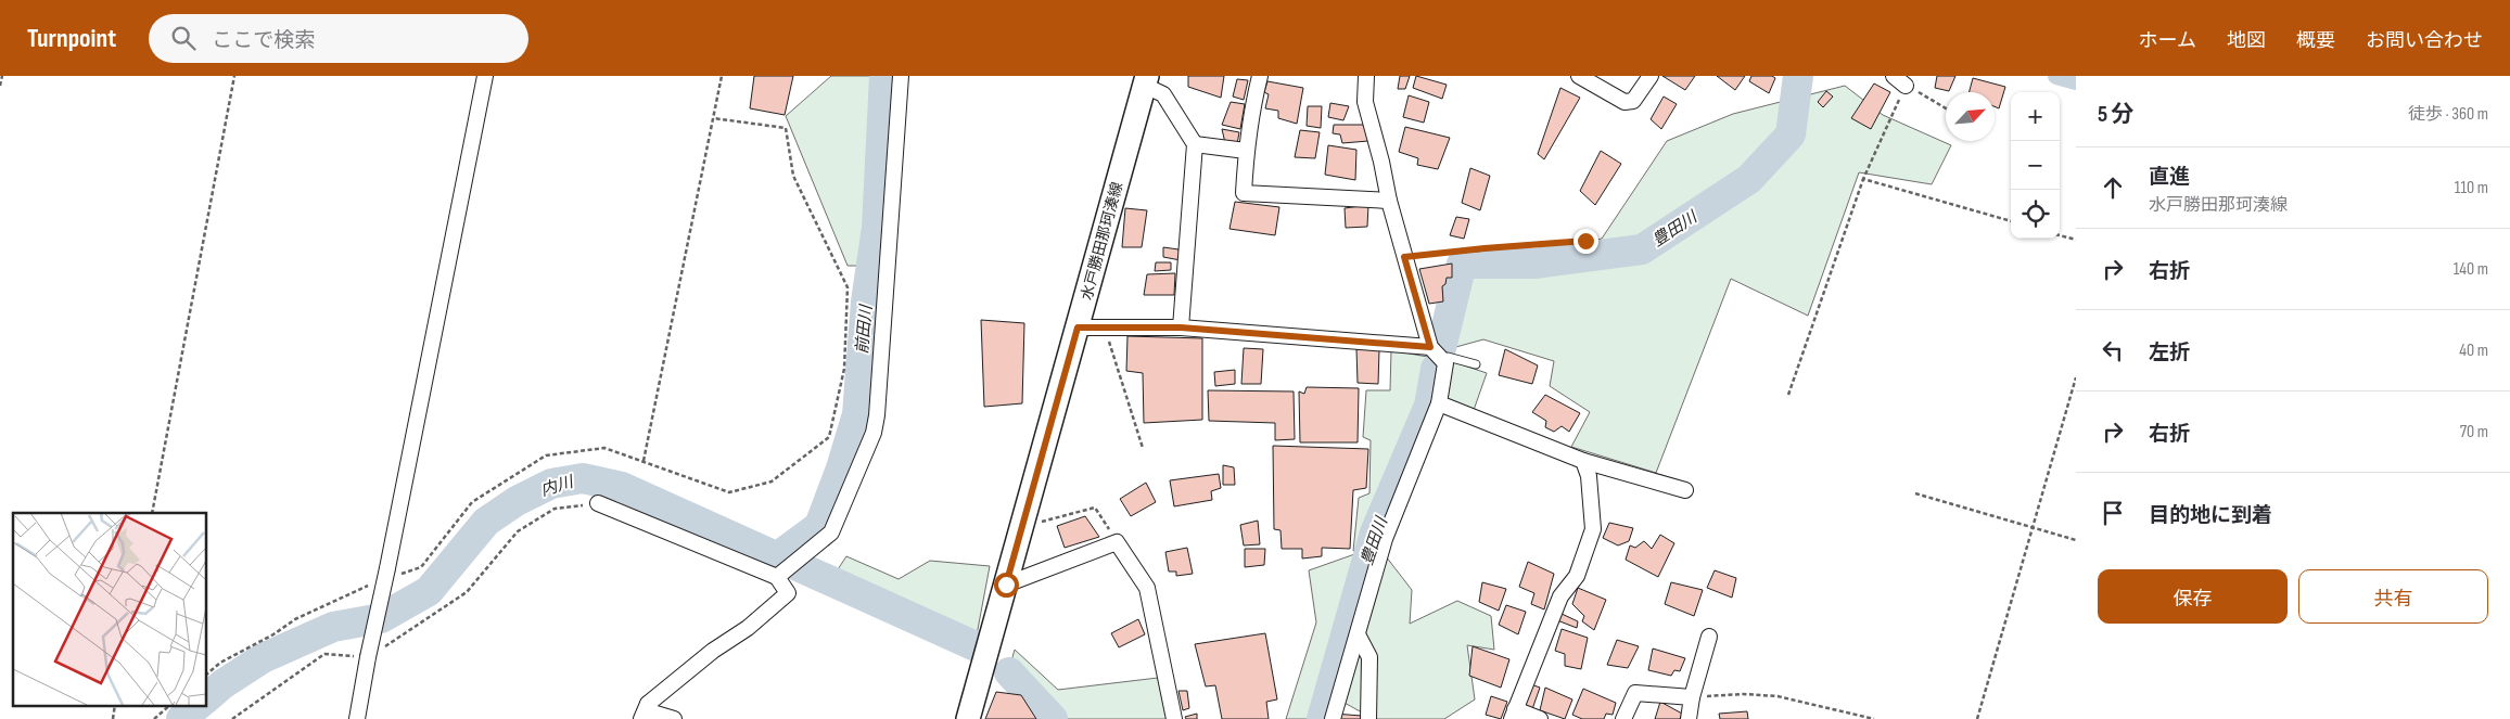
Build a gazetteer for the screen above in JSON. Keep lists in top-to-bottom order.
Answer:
{
  "streets": {
    "main road": ["水戸勝田那珂湊線"]
  },
  "water": ["豊田川", "前田川", "内川"],
  "north": "top right",
  "page": {
    "header": "Turnpoint",
    "search": "ここで検索",
    "nav": [
      "ホーム",
      "地図",
      "概要",
      "お問い合わせ"
    ],
    "heading": ["5 分", "徒歩 · 360 m"],
    "map_buttons": ["+", "−"],
    "list": [
      ["直進", "水戸勝田那珂湊線", "110 m"],
      ["右折", "140 m"],
      ["左折", "40 m"],
      ["右折", "70 m"],
      "目的地に到着"
    ],
    "buttons": ["保存", "共有"]
  }
}
